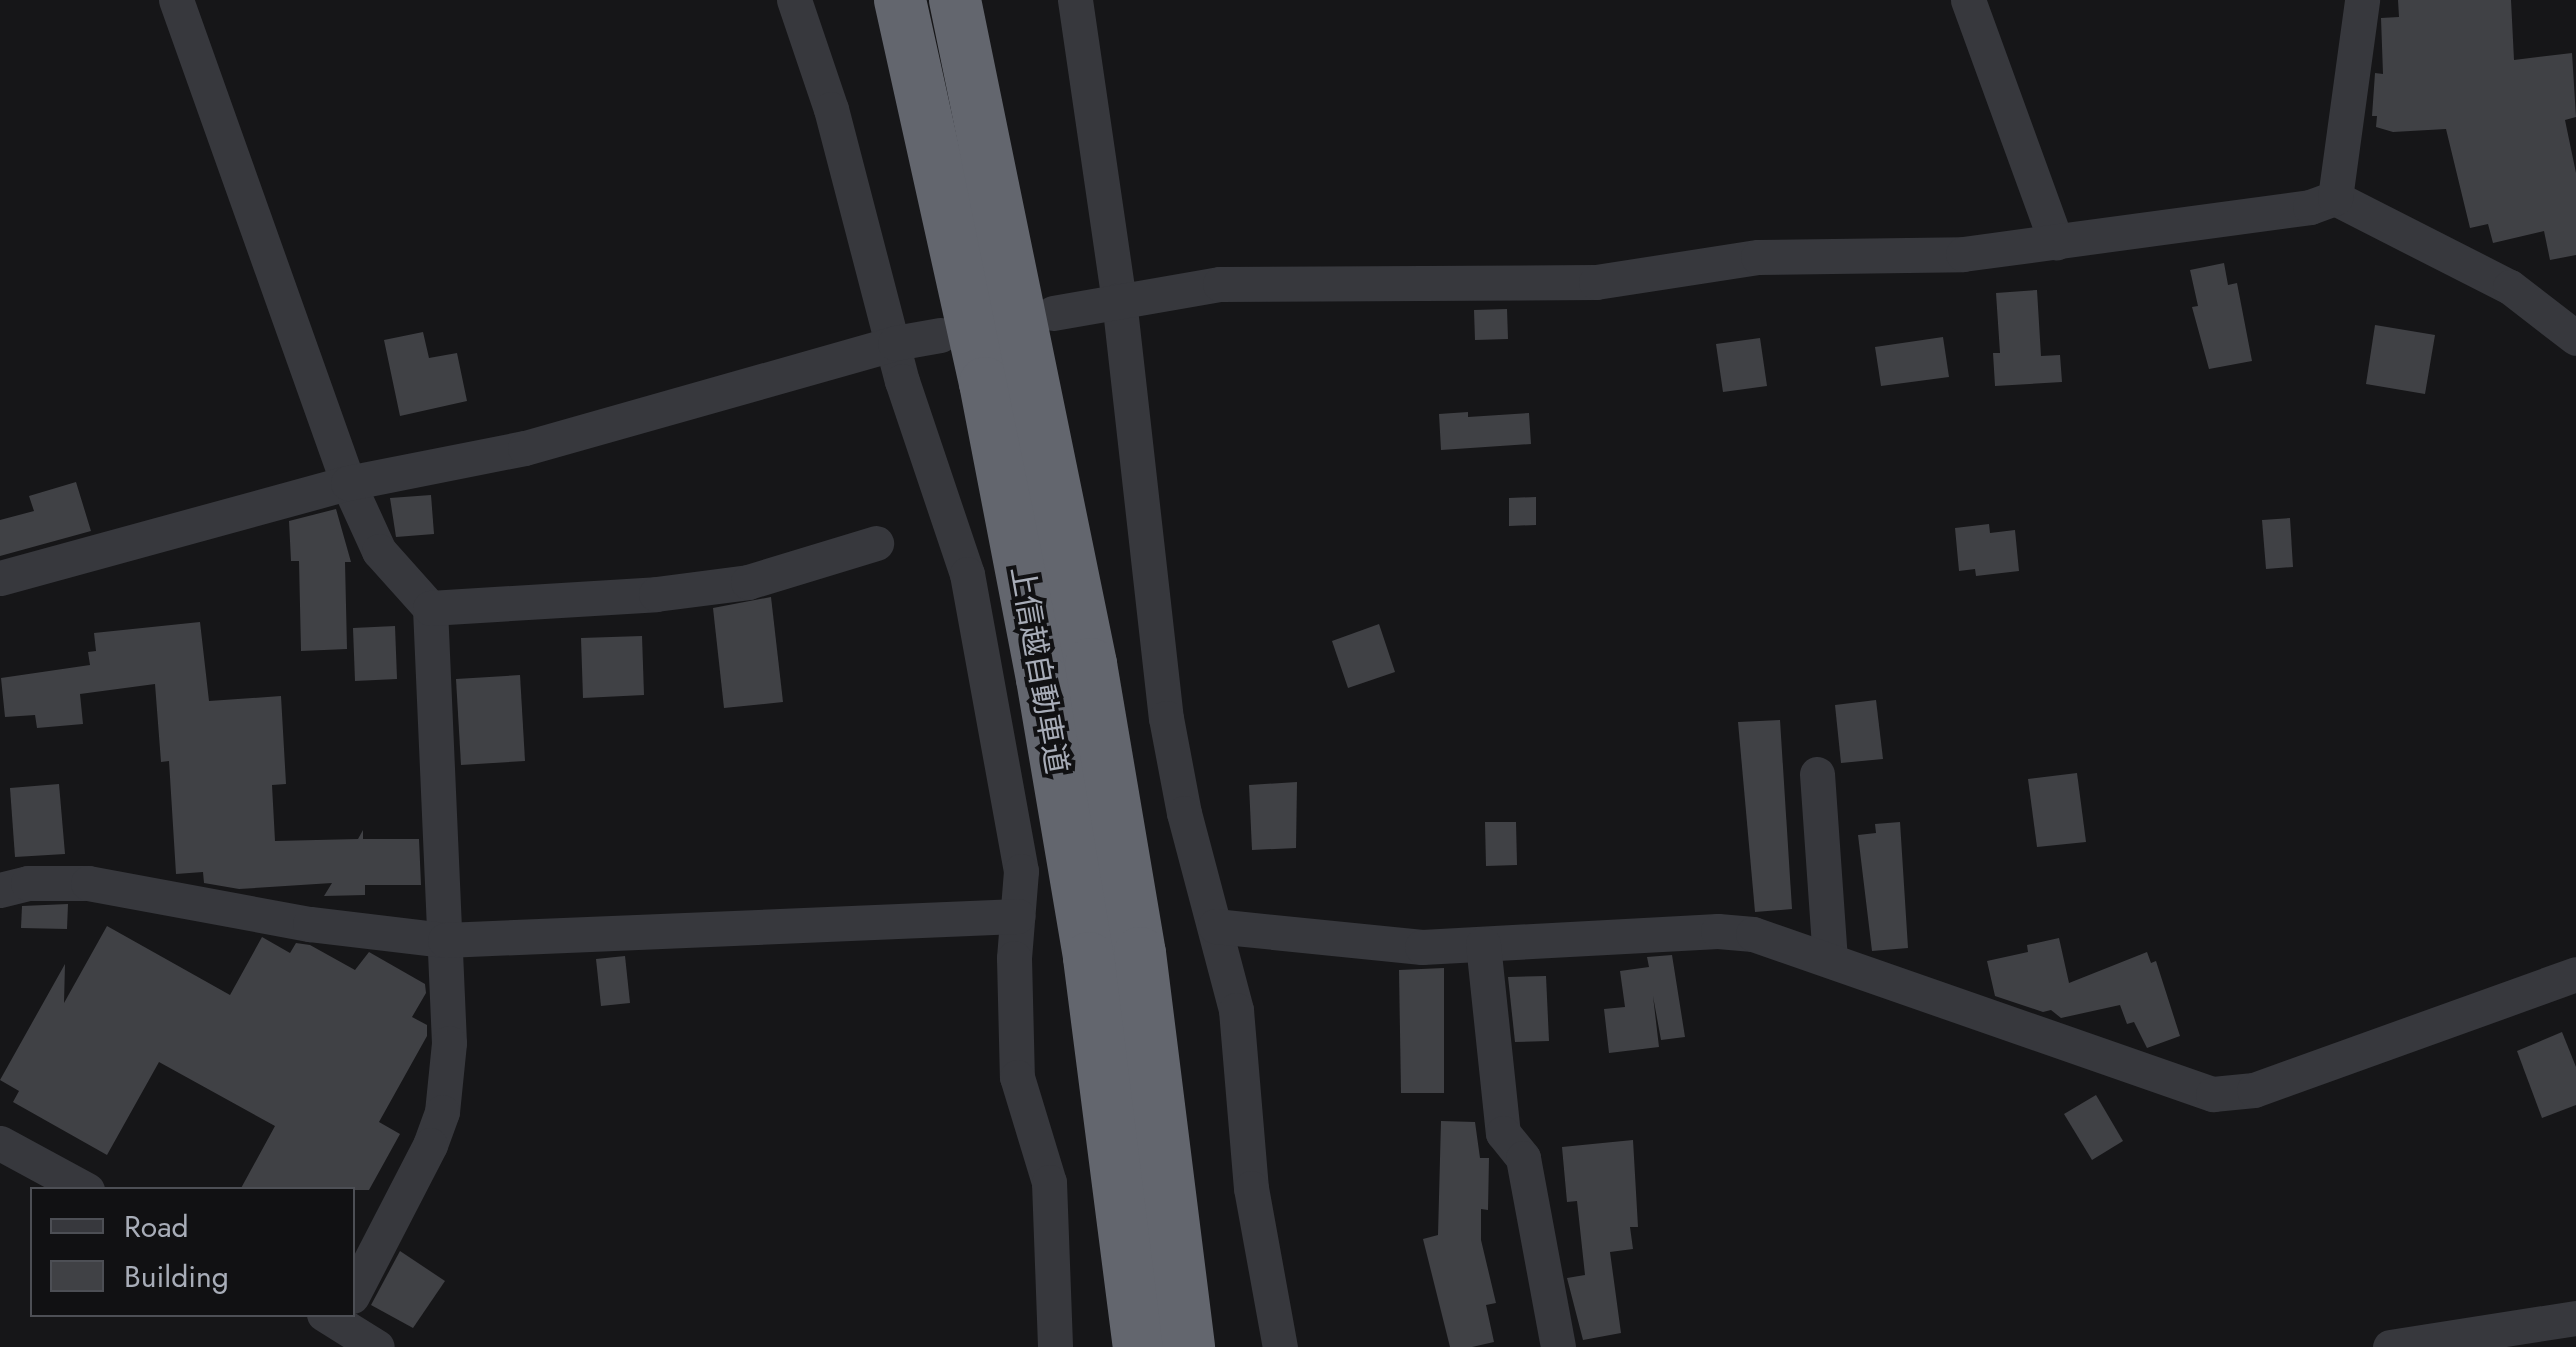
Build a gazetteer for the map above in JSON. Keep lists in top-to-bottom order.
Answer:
{
  "streets": {
    "highway": ["上信越自動車道"]
  },
  "legend": ["Road", "Building"]
}
